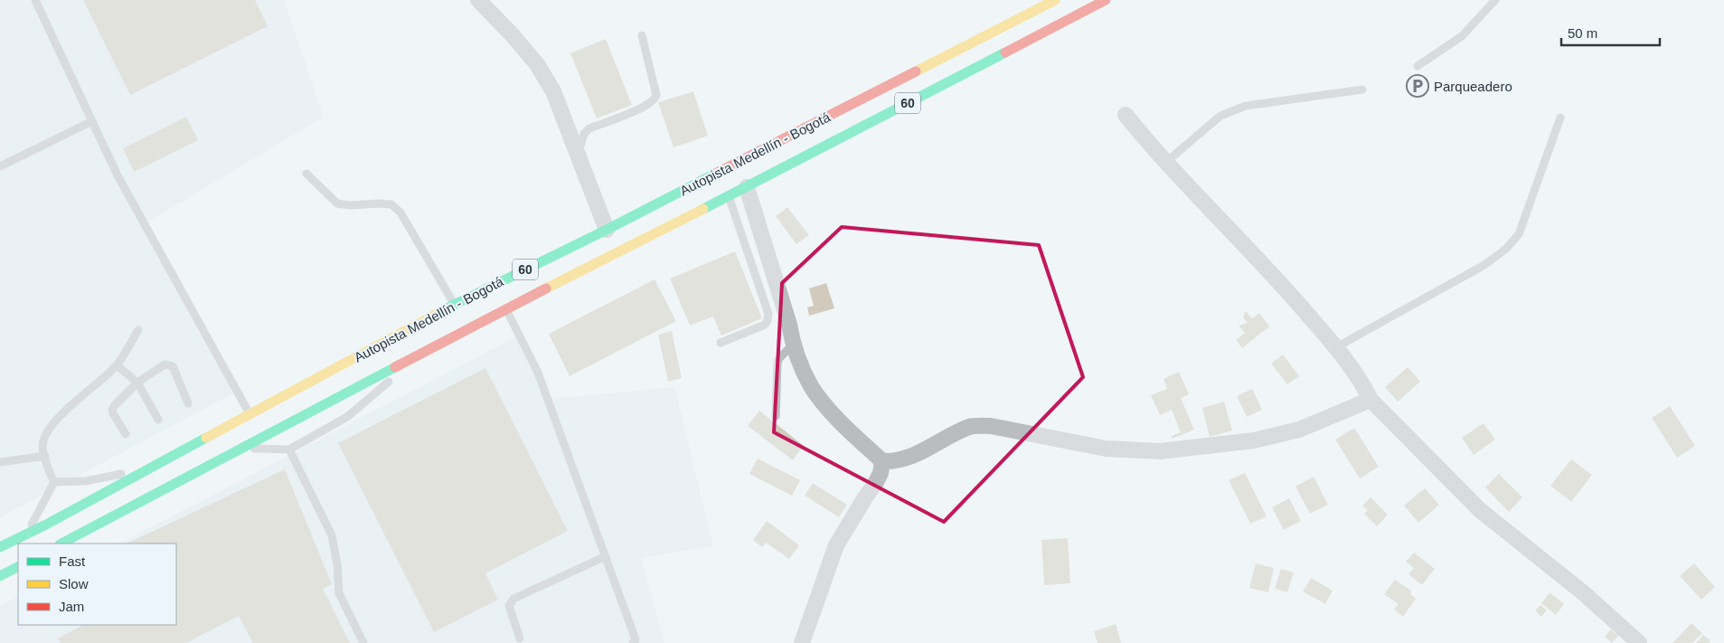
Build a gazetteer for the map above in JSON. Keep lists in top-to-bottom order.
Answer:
{
  "streets": {
    "highway": ["60", "Autopista Medellín - Bogotá"]
  },
  "places": {
    "parking": ["Parqueadero"]
  },
  "legend": ["Fast", "Slow", "Jam"],
  "scale_bar": "50 m"
}
